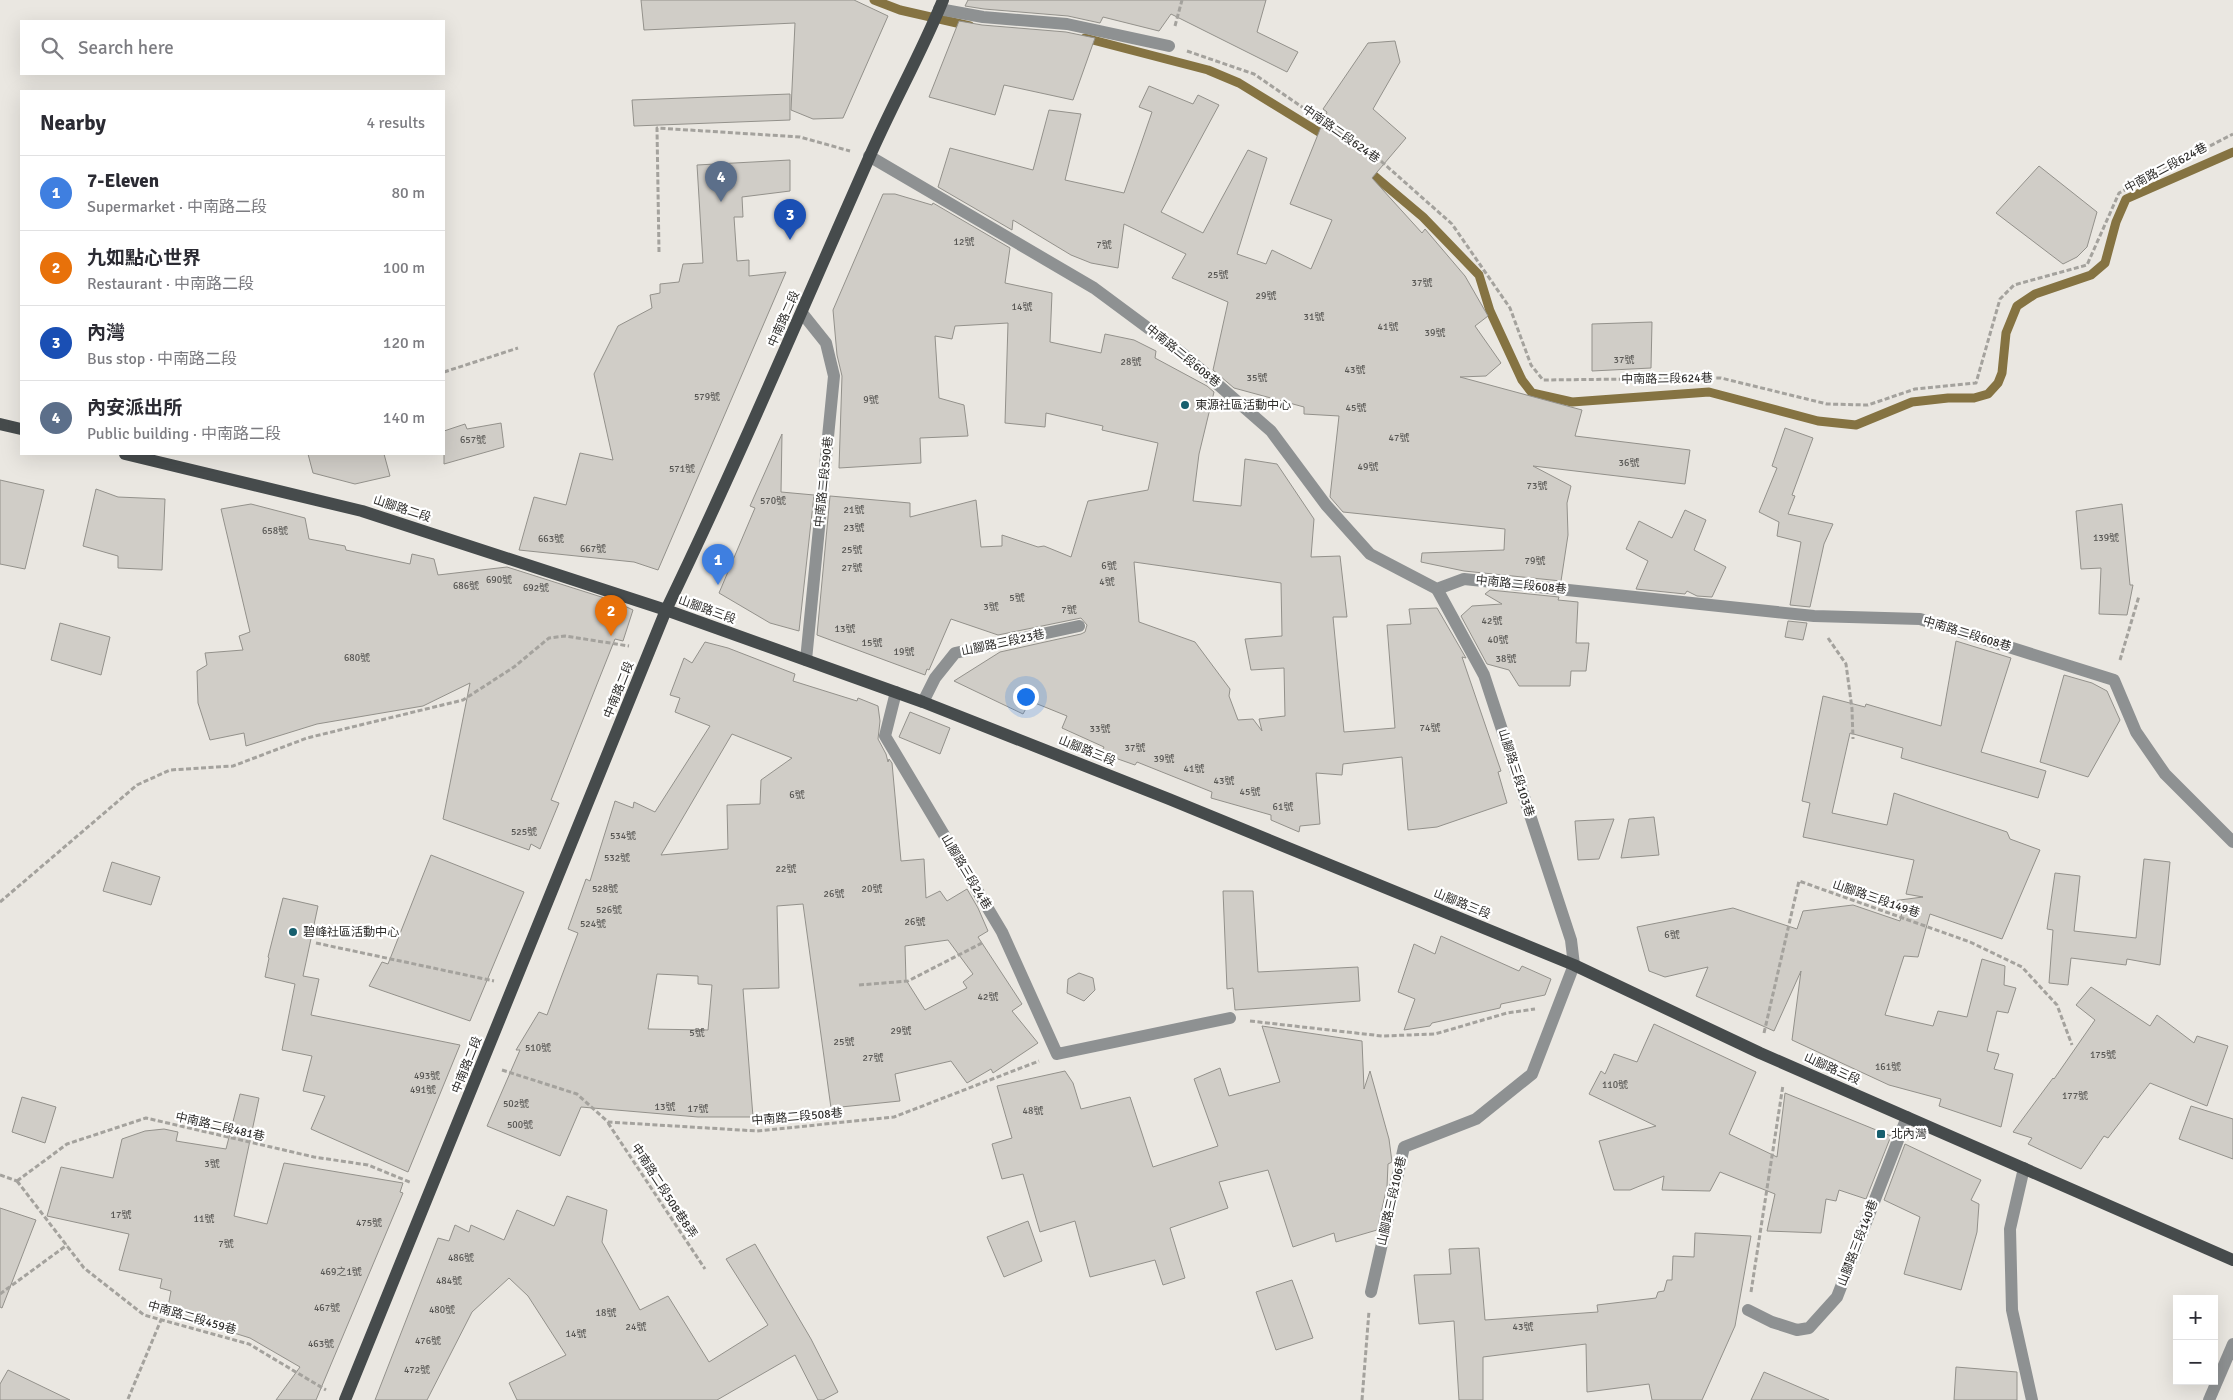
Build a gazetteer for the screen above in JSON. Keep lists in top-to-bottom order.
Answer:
{
  "streets": {
    "main road": ["中南路二段", "山腳路二段", "山腳路三段"],
    "lane": [
      "中南路二段608巷",
      "中南路二段590巷",
      "山腳路三段23巷",
      "山腳路三段103巷",
      "山腳路三段24巷",
      "山腳路三段106巷",
      "山腳路三段140巷"
    ],
    "path": [
      "中南路二段624巷",
      "山腳路三段149巷",
      "中南路二段508巷",
      "中南路二段481巷",
      "中南路二段508巷8弄",
      "中南路二段459巷"
    ]
  },
  "crossings": [
    ["中南路二段", "中南路二段608巷"],
    ["中南路二段", "中南路二段590巷"],
    ["中南路二段", "山腳路二段"],
    ["中南路二段", "山腳路三段"],
    ["中南路二段", "中南路二段481巷"],
    ["中南路二段", "中南路二段459巷"],
    ["中南路二段608巷", "山腳路三段103巷"],
    ["中南路二段590巷", "山腳路三段"],
    ["山腳路二段", "山腳路三段"],
    ["山腳路三段", "山腳路三段23巷"],
    ["山腳路三段", "山腳路三段103巷"],
    ["山腳路三段", "山腳路三段24巷"],
    ["山腳路三段", "山腳路三段149巷"],
    ["山腳路三段", "山腳路三段106巷"],
    ["山腳路三段", "山腳路三段140巷"],
    ["山腳路三段103巷", "山腳路三段106巷"],
    ["山腳路三段24巷", "中南路二段508巷"],
    ["中南路二段508巷", "中南路二段508巷8弄"],
    ["中南路二段481巷", "中南路二段459巷"]
  ],
  "places": {
    "other": ["東源社區活動中心", "碧峰社區活動中心"],
    "transit": ["北內灣"]
  },
  "house_numbers": [
    "12號",
    "7號",
    "25號",
    "37號",
    "29號",
    "14號",
    "31號",
    "41號",
    "39號",
    "37號",
    "28號",
    "43號",
    "35號",
    "579號",
    "9號",
    "45號",
    "47號",
    "657號",
    "36號",
    "49號",
    "571號",
    "73號",
    "570號",
    "21號",
    "23號",
    "658號",
    "139號",
    "663號",
    "667號",
    "25號",
    "79號",
    "6號",
    "27號",
    "690號",
    "4號",
    "686號",
    "692號",
    "5號",
    "3號",
    "7號",
    "42號",
    "13號",
    "40號",
    "15號",
    "19號",
    "680號",
    "38號",
    "74號",
    "33號",
    "37號",
    "39號",
    "41號",
    "43號",
    "45號",
    "6號",
    "61號",
    "525號",
    "534號",
    "532號",
    "22號",
    "528號",
    "20號",
    "26號",
    "526號",
    "26號",
    "524號",
    "6號",
    "42號",
    "29號",
    "5號",
    "25號",
    "510號",
    "175號",
    "27號",
    "161號",
    "493號",
    "110號",
    "491號",
    "177號",
    "502號",
    "13號",
    "17號",
    "48號",
    "500號",
    "3號",
    "17號",
    "11號",
    "475號",
    "7號",
    "486號",
    "469之1號",
    "484號",
    "467號",
    "480號",
    "18號",
    "24號",
    "43號",
    "14號",
    "476號",
    "463號",
    "472號"
  ],
  "page": {
    "search": "Search here",
    "heading": ["Nearby", "4 results"],
    "list": [
      {
        "mark": "1",
        "name": "7-Eleven",
        "note": "Supermarket · 中南路二段",
        "value": "80 m"
      },
      {
        "mark": "2",
        "name": "九如點心世界",
        "note": "Restaurant · 中南路二段",
        "value": "100 m"
      },
      {
        "mark": "3",
        "name": "內灣",
        "note": "Bus stop · 中南路二段",
        "value": "120 m"
      },
      {
        "mark": "4",
        "name": "內安派出所",
        "note": "Public building · 中南路二段",
        "value": "140 m"
      }
    ],
    "pins": [
      "4",
      "3",
      "1",
      "2"
    ],
    "map_buttons": ["+", "−"]
  }
}
